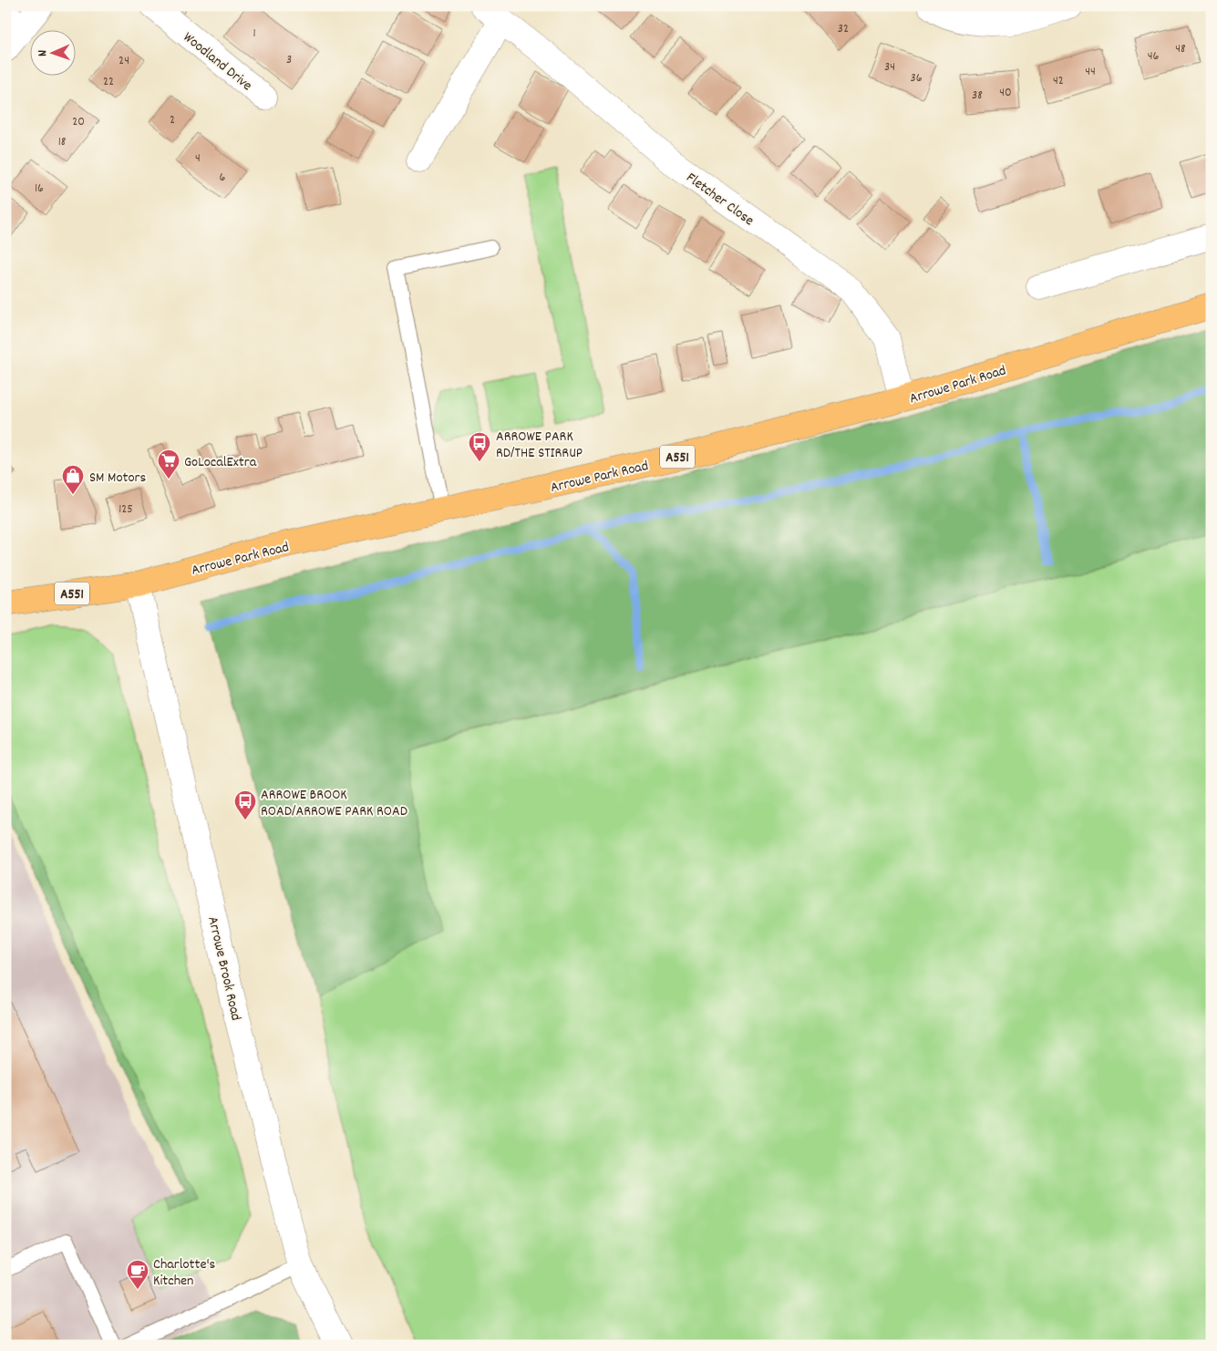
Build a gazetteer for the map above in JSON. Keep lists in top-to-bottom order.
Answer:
{
  "streets": {
    "main road": ["Arrowe Park Road", "A551"],
    "street": ["Woodland Drive", "Fletcher Close", "Arrowe Brook Road"]
  },
  "crossings": [
    ["Fletcher Close", "Arrowe Park Road"],
    ["Arrowe Park Road", "Arrowe Brook Road"]
  ],
  "places": {
    "bus stop": ["ARROWE PARK RD/THE STIRRUP", "ARROWE BROOK ROAD/ARROWE PARK ROAD"],
    "supermarket": ["GoLocalExtra"],
    "shop": ["SM Motors"],
    "cafe": ["Charlotte's Kitchen"]
  },
  "house_numbers": [
    "32",
    "1",
    "48",
    "46",
    "3",
    "24",
    "34",
    "44",
    "36",
    "42",
    "22",
    "40",
    "38",
    "2",
    "20",
    "18",
    "4",
    "6",
    "16",
    "125"
  ],
  "north": "left"
}
